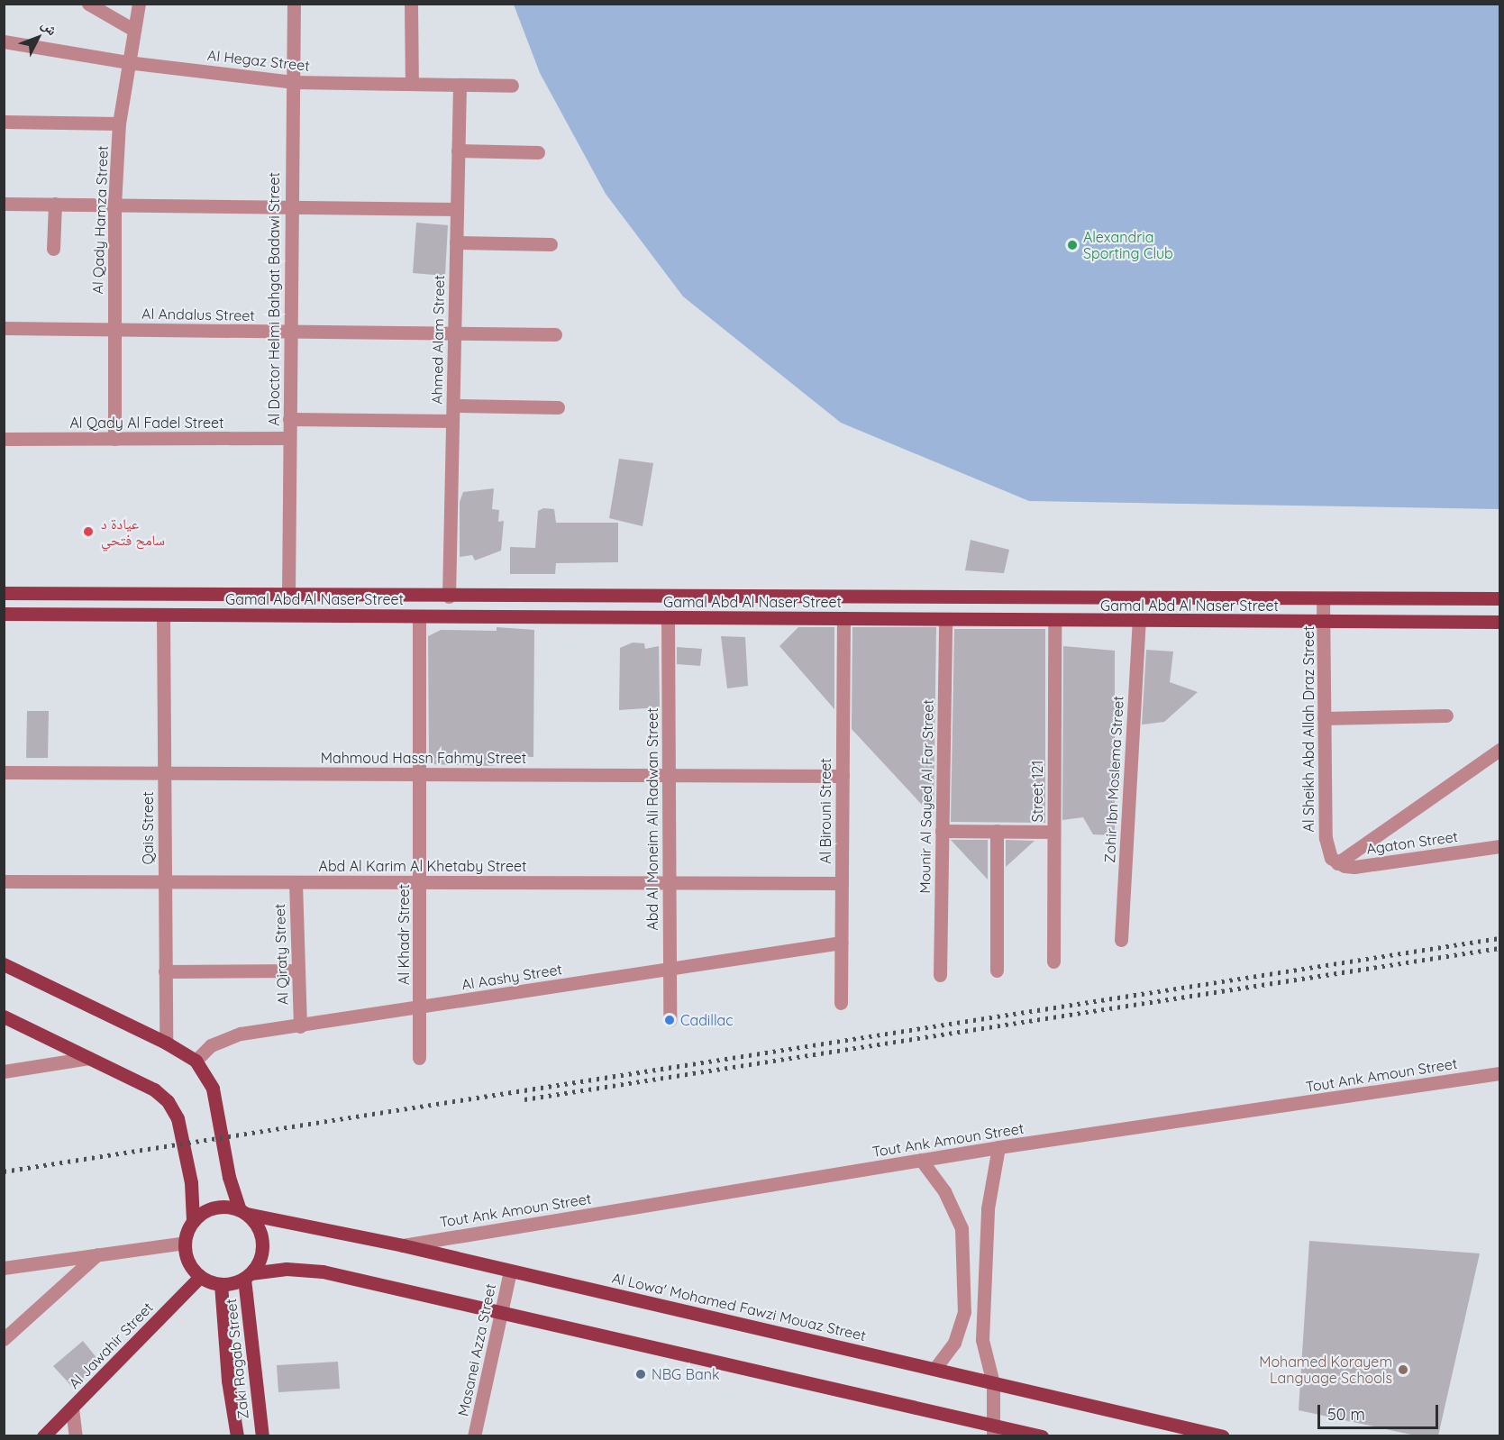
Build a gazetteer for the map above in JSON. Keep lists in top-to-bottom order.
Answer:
{
  "streets": {
    "main road": [
      "Gamal Abd Al Naser Street",
      "Al Lowa' Mohamed Fawzi Mouaz Street",
      "Al Jawahir Street",
      "Zaki Ragab Street"
    ],
    "street": [
      "Al Hegaz Street",
      "Al Qady Hamza Street",
      "Al Doctor Helmi Bahgat Badawi Street",
      "Al Andalus Street",
      "Ahmed Alam Street",
      "Al Qady Al Fadel Street",
      "Al Sheikh Abd Allah Draz Street",
      "Mahmoud Hassn Fahmy Street",
      "Zohir Ibn Moslema Street",
      "Street 121",
      "Mounir Al Sayed Al Far Street",
      "Al Birouni Street",
      "Abd Al Moneim Ali Radwan Street",
      "Qais Street",
      "Agaton Street",
      "Abd Al Karim Al Khetaby Street",
      "Al Khadr Street",
      "Al Qiraty Street",
      "Al Aashy Street",
      "Tout Ank Amoun Street",
      "Masanei Azza Street"
    ]
  },
  "crossings": [
    ["Al Hegaz Street", "Al Qady Hamza Street"],
    ["Al Hegaz Street", "Al Doctor Helmi Bahgat Badawi Street"],
    ["Al Hegaz Street", "Ahmed Alam Street"],
    ["Al Qady Hamza Street", "Al Andalus Street"],
    ["Al Qady Hamza Street", "Al Qady Al Fadel Street"],
    ["Al Doctor Helmi Bahgat Badawi Street", "Al Andalus Street"],
    ["Al Doctor Helmi Bahgat Badawi Street", "Al Qady Al Fadel Street"],
    ["Al Doctor Helmi Bahgat Badawi Street", "Gamal Abd Al Naser Street"],
    ["Al Andalus Street", "Ahmed Alam Street"],
    ["Ahmed Alam Street", "Gamal Abd Al Naser Street"],
    ["Gamal Abd Al Naser Street", "Al Sheikh Abd Allah Draz Street"],
    ["Gamal Abd Al Naser Street", "Zohir Ibn Moslema Street"],
    ["Gamal Abd Al Naser Street", "Street 121"],
    ["Gamal Abd Al Naser Street", "Mounir Al Sayed Al Far Street"],
    ["Gamal Abd Al Naser Street", "Al Birouni Street"],
    ["Gamal Abd Al Naser Street", "Abd Al Moneim Ali Radwan Street"],
    ["Gamal Abd Al Naser Street", "Qais Street"],
    ["Gamal Abd Al Naser Street", "Al Khadr Street"],
    ["Al Sheikh Abd Allah Draz Street", "Agaton Street"],
    ["Mahmoud Hassn Fahmy Street", "Al Birouni Street"],
    ["Mahmoud Hassn Fahmy Street", "Abd Al Moneim Ali Radwan Street"],
    ["Mahmoud Hassn Fahmy Street", "Qais Street"],
    ["Mahmoud Hassn Fahmy Street", "Al Khadr Street"],
    ["Al Birouni Street", "Abd Al Karim Al Khetaby Street"],
    ["Al Birouni Street", "Al Aashy Street"],
    ["Abd Al Moneim Ali Radwan Street", "Abd Al Karim Al Khetaby Street"],
    ["Abd Al Moneim Ali Radwan Street", "Al Aashy Street"],
    ["Qais Street", "Abd Al Karim Al Khetaby Street"],
    ["Abd Al Karim Al Khetaby Street", "Al Khadr Street"],
    ["Abd Al Karim Al Khetaby Street", "Al Qiraty Street"],
    ["Al Khadr Street", "Al Aashy Street"],
    ["Al Qiraty Street", "Al Aashy Street"],
    ["Tout Ank Amoun Street", "Al Lowa' Mohamed Fawzi Mouaz Street"],
    ["Al Lowa' Mohamed Fawzi Mouaz Street", "Al Jawahir Street"],
    ["Al Lowa' Mohamed Fawzi Mouaz Street", "Masanei Azza Street"],
    ["Al Lowa' Mohamed Fawzi Mouaz Street", "Zaki Ragab Street"],
    ["Al Jawahir Street", "Zaki Ragab Street"]
  ],
  "places": [
    "Alexandria Sporting Club",
    "عيادة د سامح فتحي",
    "Cadillac",
    "Mohamed Korayem Language Schools",
    "NBG Bank"
  ],
  "scale_bar": "50 m",
  "north": "top right"
}
